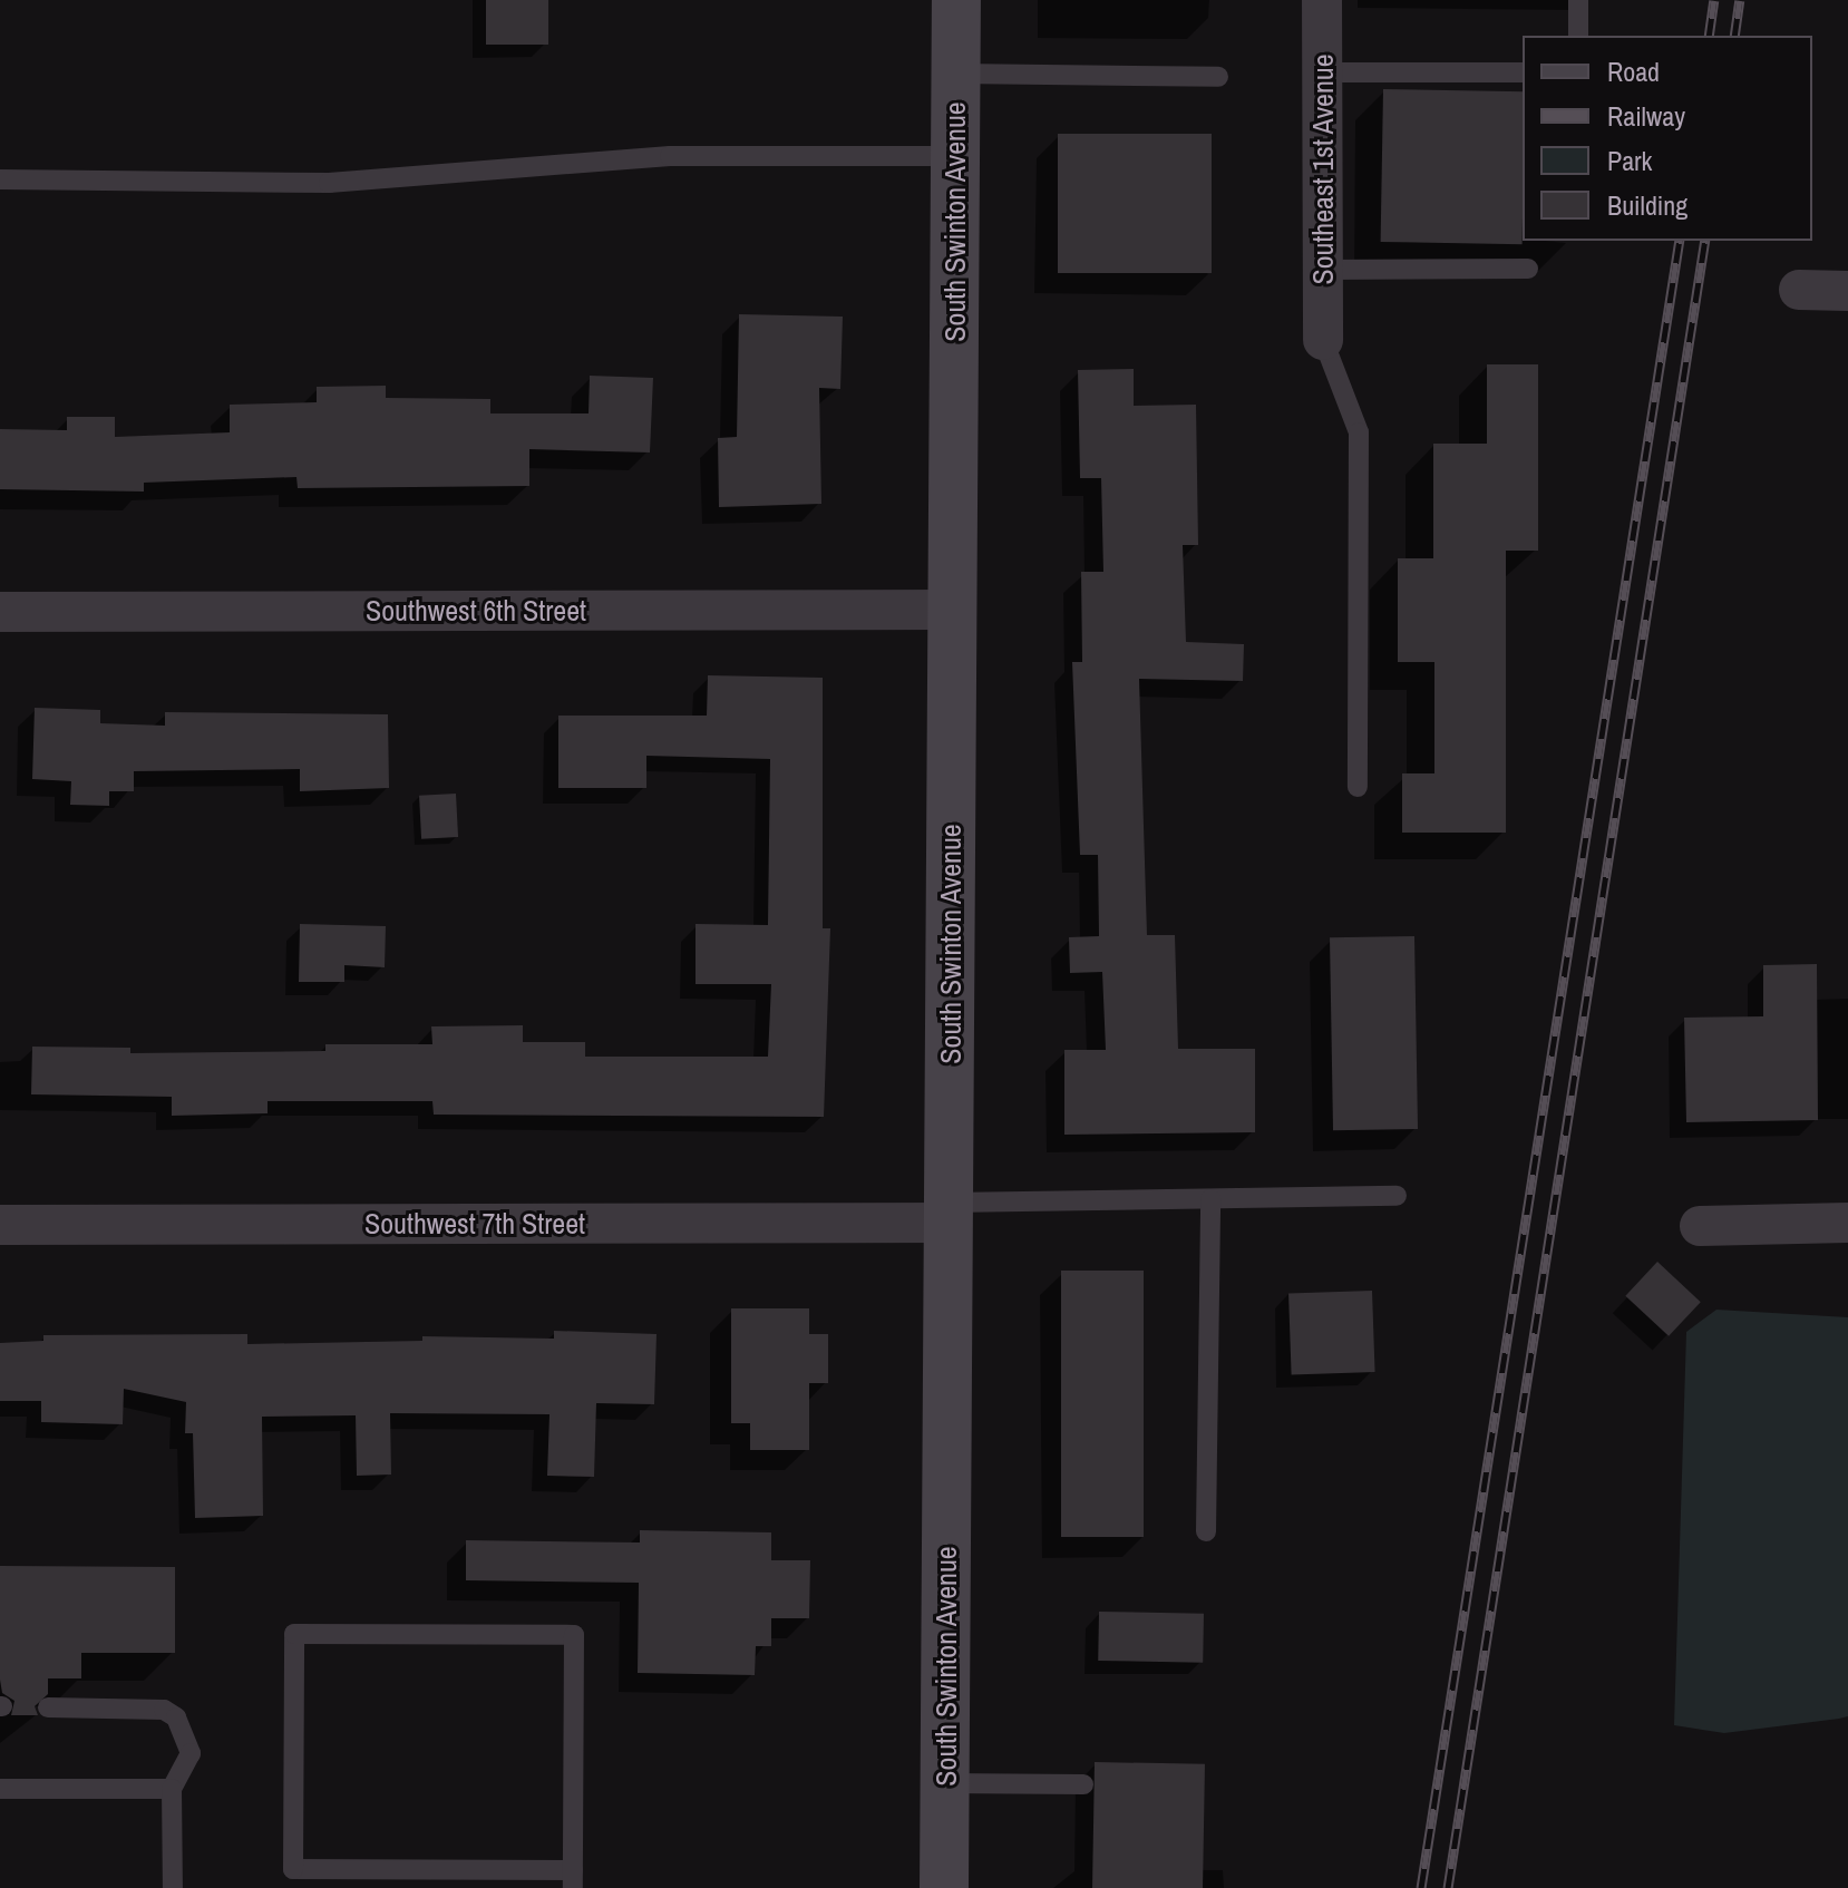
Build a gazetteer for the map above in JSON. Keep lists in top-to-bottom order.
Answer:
{
  "streets": {
    "street": [
      "Southeast 1st Avenue",
      "South Swinton Avenue",
      "Southwest 6th Street",
      "Southwest 7th Street"
    ]
  },
  "crossings": [
    ["South Swinton Avenue", "Southwest 6th Street"],
    ["South Swinton Avenue", "Southwest 7th Street"]
  ],
  "legend": [
    "Road",
    "Railway",
    "Park",
    "Building"
  ]
}
